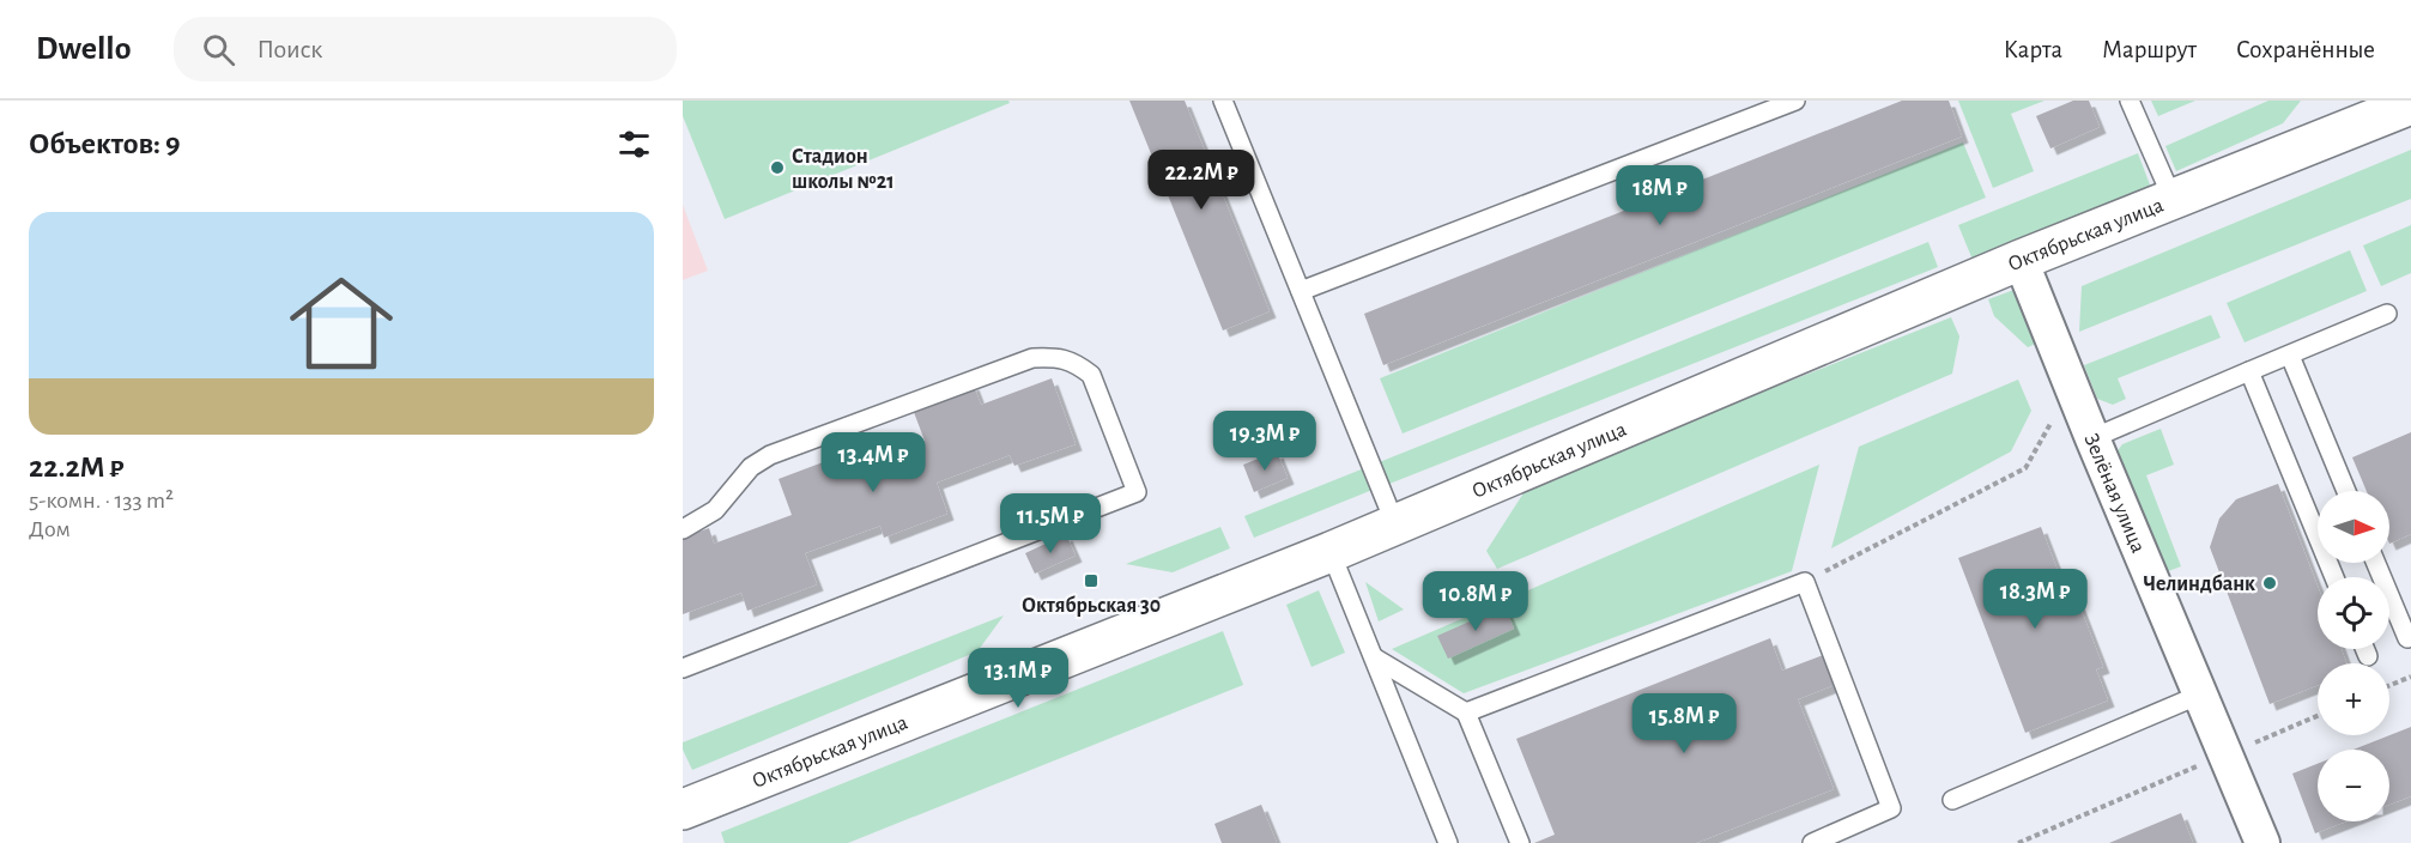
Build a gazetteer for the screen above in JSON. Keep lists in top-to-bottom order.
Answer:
{
  "streets": {
    "street": ["Октябрьская улица", "Зелёная улица"]
  },
  "crossings": [
    ["Октябрьская улица", "Зелёная улица"]
  ],
  "places": {
    "other": ["Стадион школы №21", "Челиндбанк"],
    "transit": ["Октябрьская 30"]
  },
  "north": "right",
  "page": {
    "header": "Dwello",
    "search": "Поиск",
    "nav": ["Карта", "Маршрут", "Сохранённые"],
    "heading": "Объектов: 9",
    "price": [
      "22.2M ₽",
      "18M ₽",
      "19.3M ₽",
      "13.4M ₽",
      "11.5M ₽",
      "18.3M ₽",
      "10.8M ₽",
      "13.1M ₽",
      "15.8M ₽"
    ],
    "list": [
      {
        "name": "22.2M ₽",
        "note": "5-комн. · 133 m² · Дом"
      }
    ],
    "map_buttons": ["+", "−"]
  }
}
